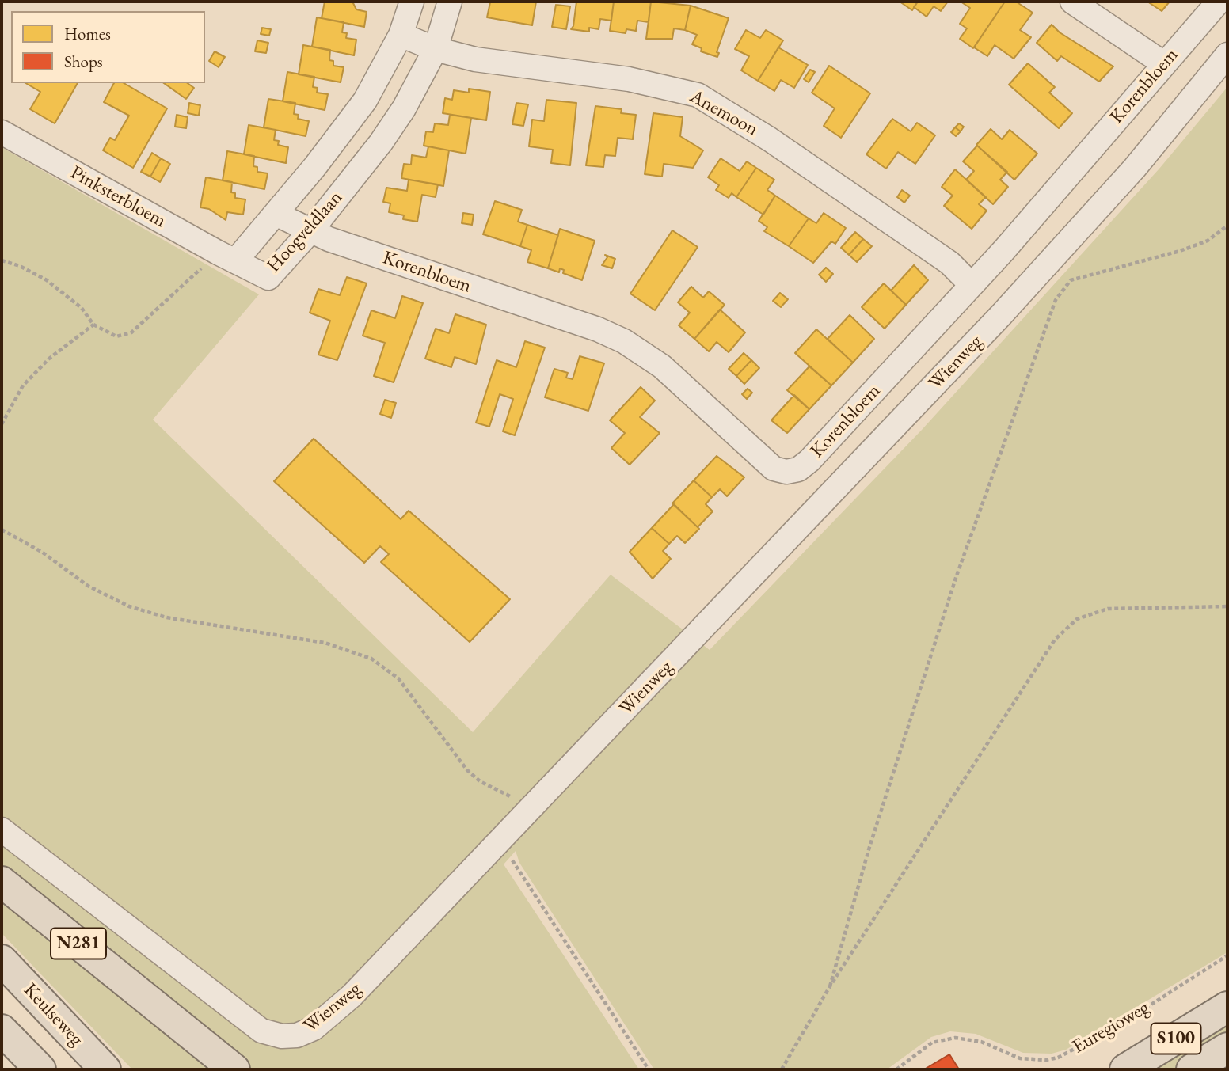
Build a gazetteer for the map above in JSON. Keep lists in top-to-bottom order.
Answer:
{
  "streets": {
    "main road": ["N281", "Keulseweg", "S100"],
    "street": [
      "Korenbloem",
      "Anemoon",
      "Pinksterbloem",
      "Hoogveldlaan",
      "Wienweg"
    ],
    "path": ["Euregioweg"]
  },
  "crossings": [
    ["Korenbloem", "Anemoon"],
    ["Korenbloem", "Hoogveldlaan"],
    ["Anemoon", "Hoogveldlaan"],
    ["Pinksterbloem", "Hoogveldlaan"]
  ],
  "legend": ["Homes", "Shops"]
}
